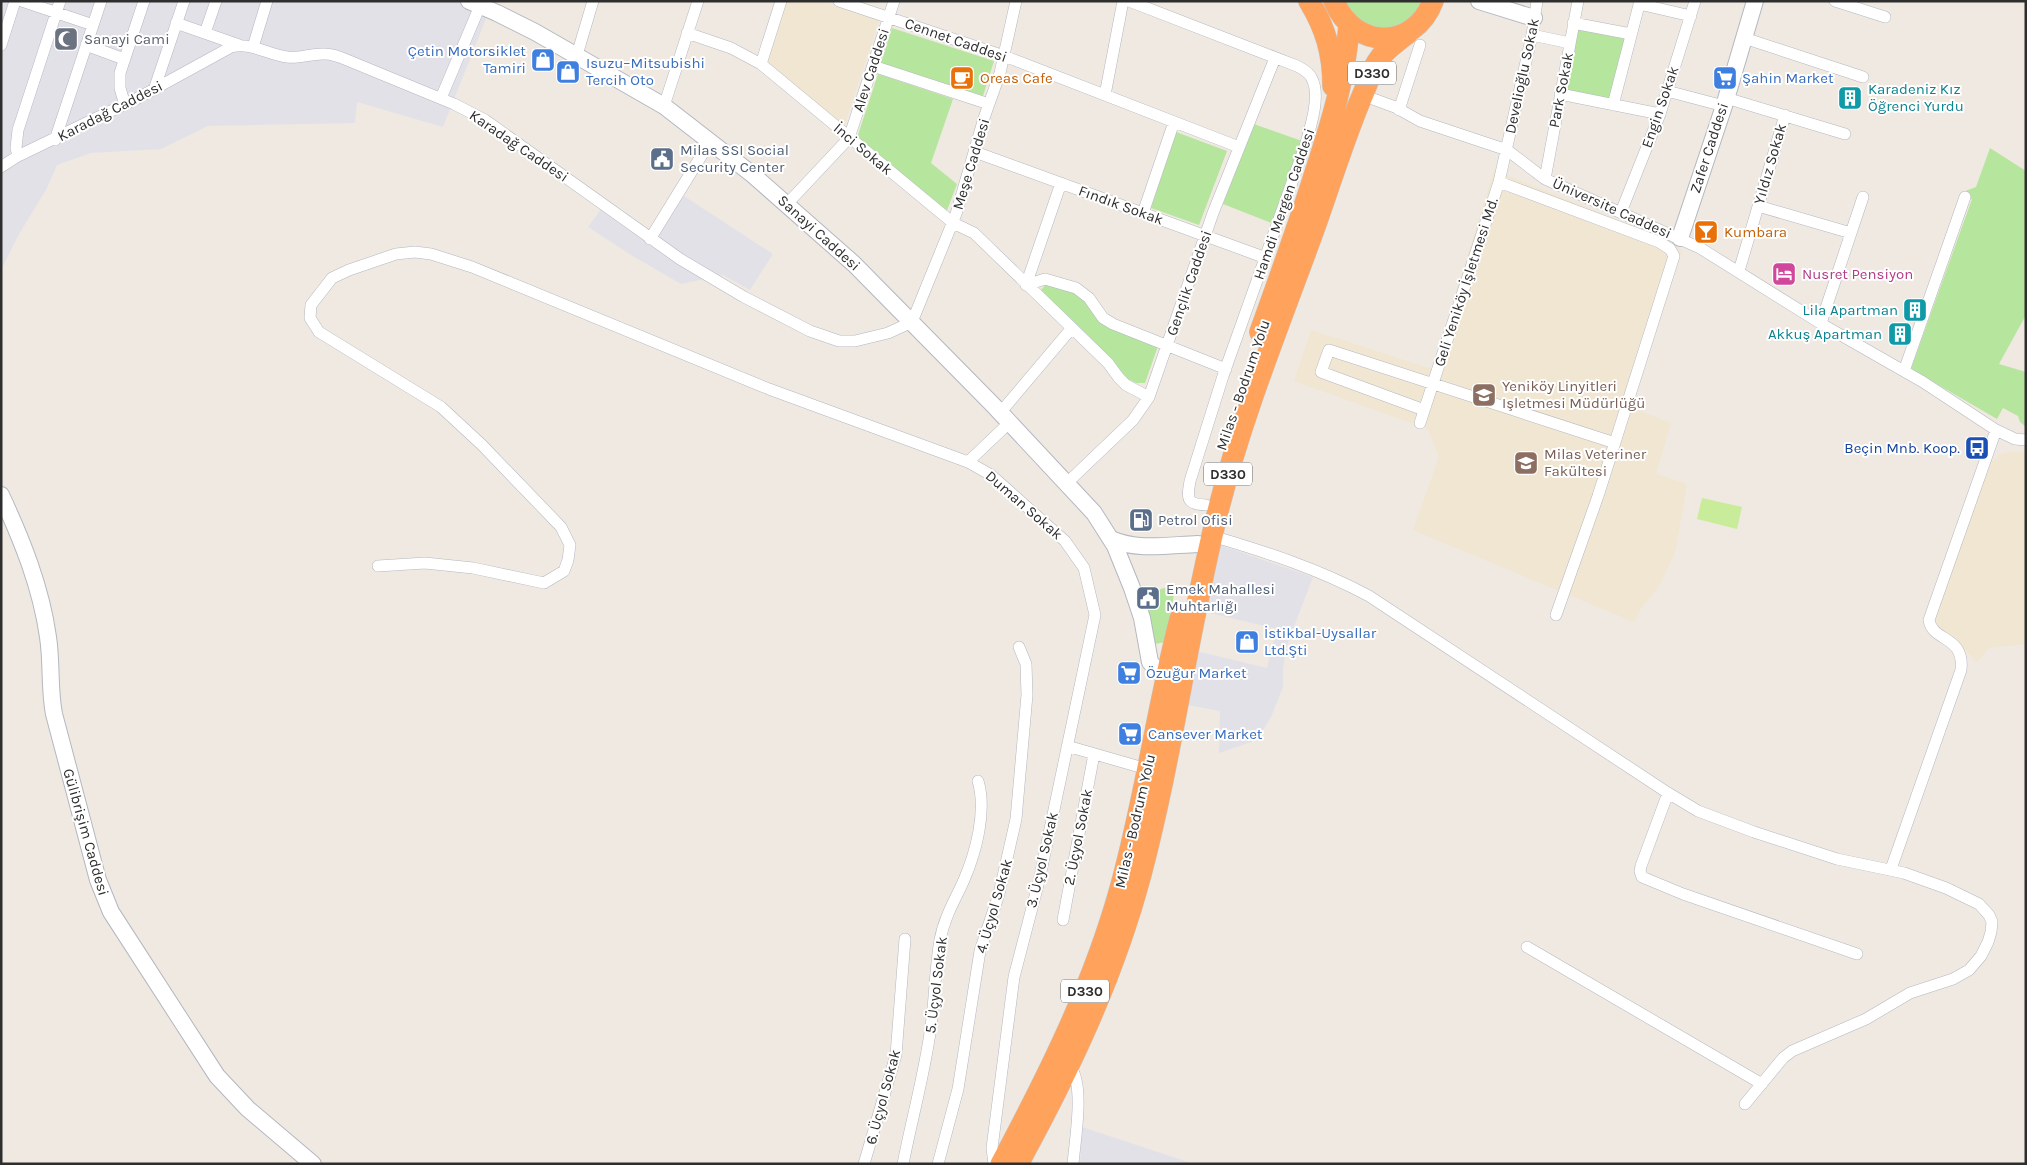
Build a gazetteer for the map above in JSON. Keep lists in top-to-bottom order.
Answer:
{
  "streets": {
    "highway": ["D330", "Milas - Bodrum Yolu"],
    "street": [
      "Cennet Caddesi",
      "Alev Caddesi",
      "Develioğlu Sokak",
      "Park Sokak",
      "Engin Sokak",
      "Karadağ Caddesi",
      "Zafer Caddesi",
      "İnci Sokak",
      "Meşe Caddesi",
      "Yıldız Sokak",
      "Hamdi Mergen Caddesi",
      "Fındık Sokak",
      "Üniversite Caddesi",
      "Sanayi Caddesi",
      "Geli Yeniköy İşletmesi Md.",
      "Gençlik Caddesi",
      "Duman Sokak",
      "Gülibrişim Caddesi",
      "2. Üçyol Sokak",
      "3. Üçyol Sokak",
      "4. Üçyol Sokak",
      "5. Üçyol Sokak",
      "6. Üçyol Sokak"
    ]
  },
  "crossings": [
    ["Cennet Caddesi", "Alev Caddesi"],
    ["Cennet Caddesi", "Meşe Caddesi"],
    ["Cennet Caddesi", "Gençlik Caddesi"],
    ["Alev Caddesi", "İnci Sokak"],
    ["Alev Caddesi", "Sanayi Caddesi"],
    ["D330", "Milas - Bodrum Yolu"],
    ["Develioğlu Sokak", "Üniversite Caddesi"],
    ["Develioğlu Sokak", "Geli Yeniköy İşletmesi Md."],
    ["Park Sokak", "Üniversite Caddesi"],
    ["Engin Sokak", "Üniversite Caddesi"],
    ["Karadağ Caddesi", "Meşe Caddesi"],
    ["Karadağ Caddesi", "Sanayi Caddesi"],
    ["Zafer Caddesi", "Üniversite Caddesi"],
    ["İnci Sokak", "Meşe Caddesi"],
    ["İnci Sokak", "Gençlik Caddesi"],
    ["Meşe Caddesi", "Fındık Sokak"],
    ["Meşe Caddesi", "Sanayi Caddesi"],
    ["Yıldız Sokak", "Üniversite Caddesi"],
    ["Hamdi Mergen Caddesi", "Fındık Sokak"],
    ["Hamdi Mergen Caddesi", "Gençlik Caddesi"],
    ["Hamdi Mergen Caddesi", "Milas - Bodrum Yolu"],
    ["Fındık Sokak", "Gençlik Caddesi"],
    ["Üniversite Caddesi", "Geli Yeniköy İşletmesi Md."],
    ["Sanayi Caddesi", "Gençlik Caddesi"],
    ["Sanayi Caddesi", "Milas - Bodrum Yolu"],
    ["Duman Sokak", "3. Üçyol Sokak"]
  ],
  "places": {
    "mosque": ["Sanayi Cami"],
    "shop": ["Çetin Motorsiklet Tamiri", "Isuzu–Mitsubishi Tercih Oto", "İstikbal-Uysallar Ltd.Şti"],
    "cafe": ["Oreas Cafe"],
    "supermarket": ["Şahin Market", "Özuğur Market", "Cansever Market"],
    "building": ["Karadeniz Kız Öğrenci Yurdu", "Lila Apartman", "Akkuş Apartman"],
    "public building": ["Milas SSI Social Security Center", "Emek Mahallesi Muhtarlığı"],
    "bar": ["Kumbara"],
    "hotel": ["Nusret Pensiyon"],
    "school or university": ["Yeniköy Linyitleri Işletmesi Müdürlüğü", "Milas Veteriner Fakültesi"],
    "bus stop": ["Beçin Mnb. Koop."],
    "fuel station": ["Petrol Ofisi"]
  }
}
